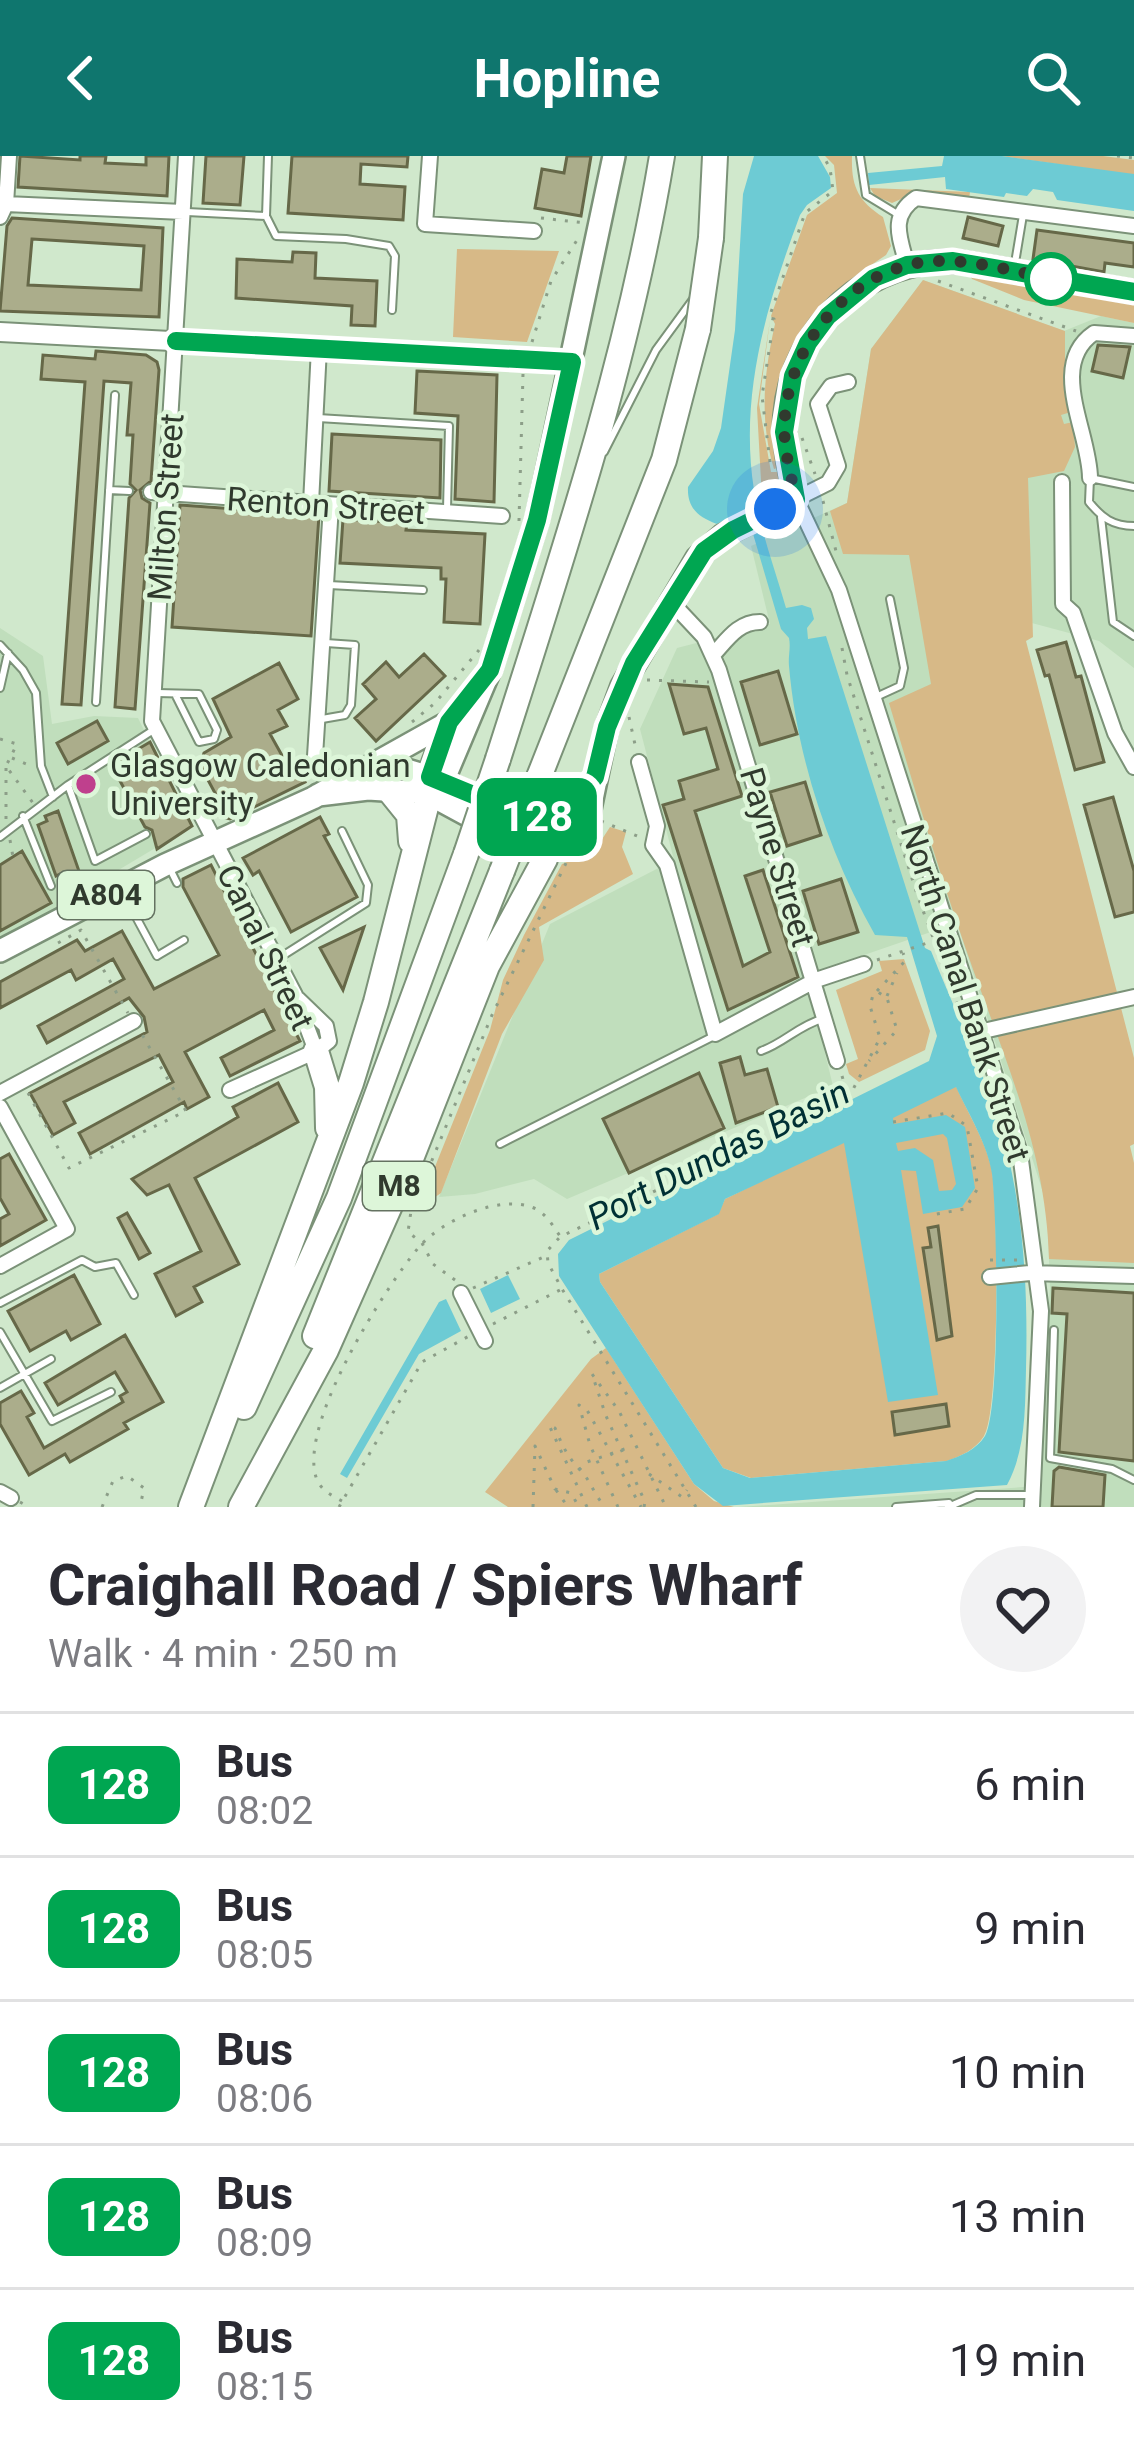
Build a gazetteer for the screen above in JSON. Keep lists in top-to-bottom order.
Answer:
{
  "streets": {
    "highway": ["M8"],
    "main road": ["A804"],
    "street": [
      "Renton Street",
      "Milton Street",
      "Payne Street",
      "Canal Street",
      "North Canal Bank Street"
    ]
  },
  "crossings": [
    ["Renton Street", "Milton Street"],
    ["Milton Street", "A804"],
    ["Milton Street", "Canal Street"],
    ["A804", "Canal Street"]
  ],
  "water": ["Port Dundas Basin"],
  "places": ["Glasgow Caledonian University"],
  "lines": ["bus line 128"],
  "page": {
    "header": "Hopline",
    "on_map": "128",
    "heading": ["Craighall Road / Spiers Wharf", "Walk · 4 min · 250 m"],
    "list": [
      {
        "mark": "128",
        "name": "Bus",
        "note": "08:02",
        "value": "6 min"
      },
      {
        "mark": "128",
        "name": "Bus",
        "note": "08:05",
        "value": "9 min"
      },
      {
        "mark": "128",
        "name": "Bus",
        "note": "08:06",
        "value": "10 min"
      },
      {
        "mark": "128",
        "name": "Bus",
        "note": "08:09",
        "value": "13 min"
      },
      {
        "mark": "128",
        "name": "Bus",
        "note": "08:15",
        "value": "19 min"
      }
    ]
  }
}
